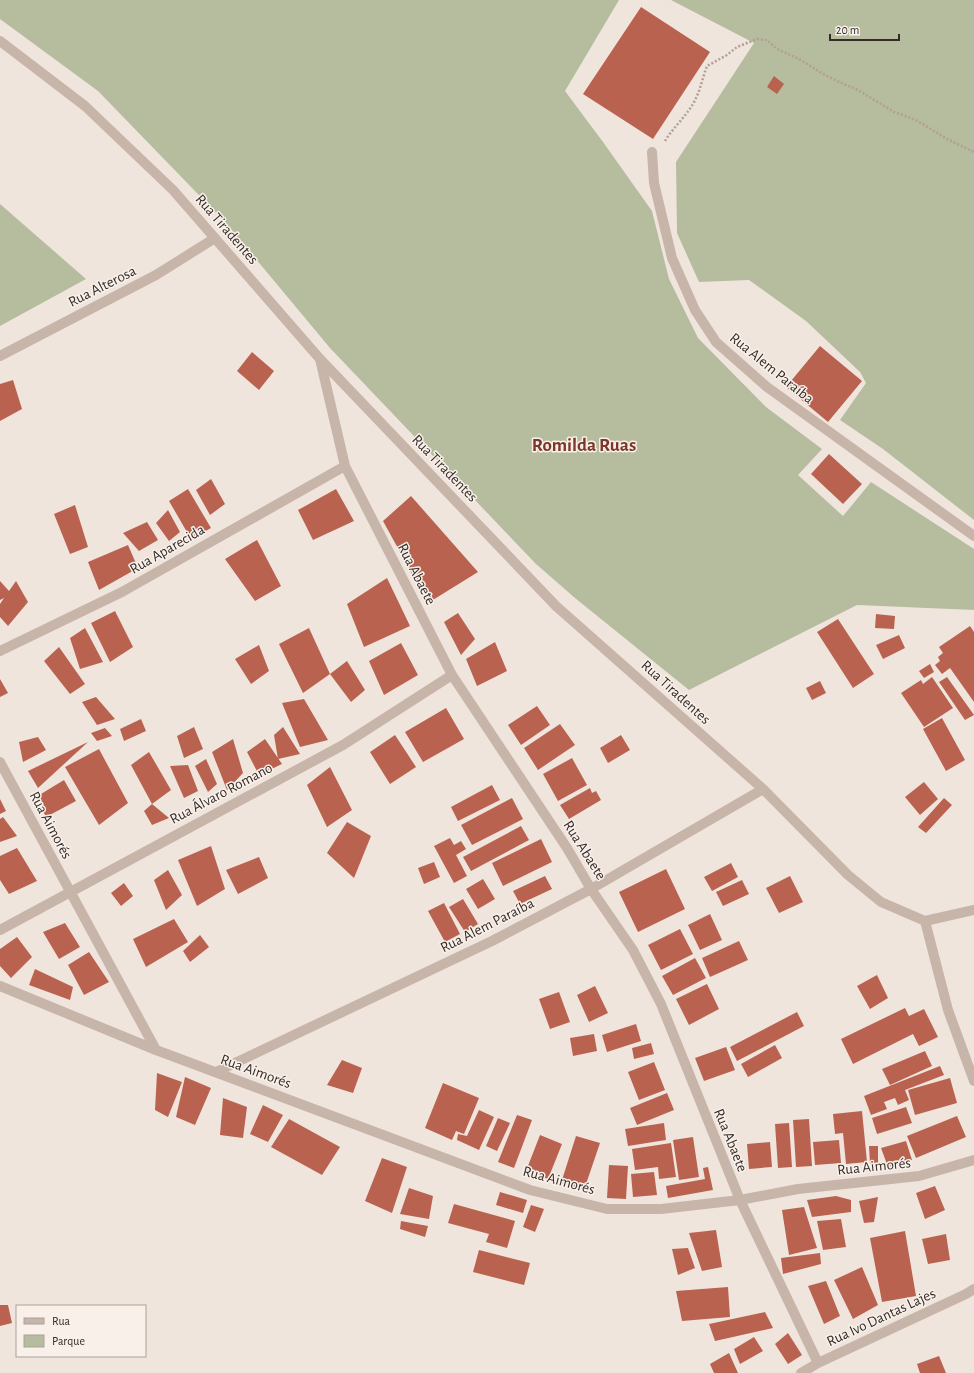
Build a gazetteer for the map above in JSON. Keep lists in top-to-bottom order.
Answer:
{
  "streets": {
    "street": [
      "Rua Tiradentes",
      "Rua Alterosa",
      "Rua Alem Paraíba",
      "Rua Aparecida",
      "Rua Abaete",
      "Rua Álvaro Romano",
      "Rua Aimorés",
      "Rua Ivo Dantas Lajes"
    ]
  },
  "crossings": [
    ["Rua Tiradentes", "Rua Alterosa"],
    ["Rua Tiradentes", "Rua Alem Paraíba"],
    ["Rua Tiradentes", "Rua Abaete"],
    ["Rua Alem Paraíba", "Rua Abaete"],
    ["Rua Alem Paraíba", "Rua Aimorés"],
    ["Rua Aparecida", "Rua Abaete"],
    ["Rua Abaete", "Rua Álvaro Romano"],
    ["Rua Abaete", "Rua Aimorés"],
    ["Rua Abaete", "Rua Ivo Dantas Lajes"],
    ["Rua Álvaro Romano", "Rua Aimorés"]
  ],
  "districts": ["Romilda Ruas"],
  "legend": ["Rua", "Parque"],
  "scale_bar": "20 m"
}
